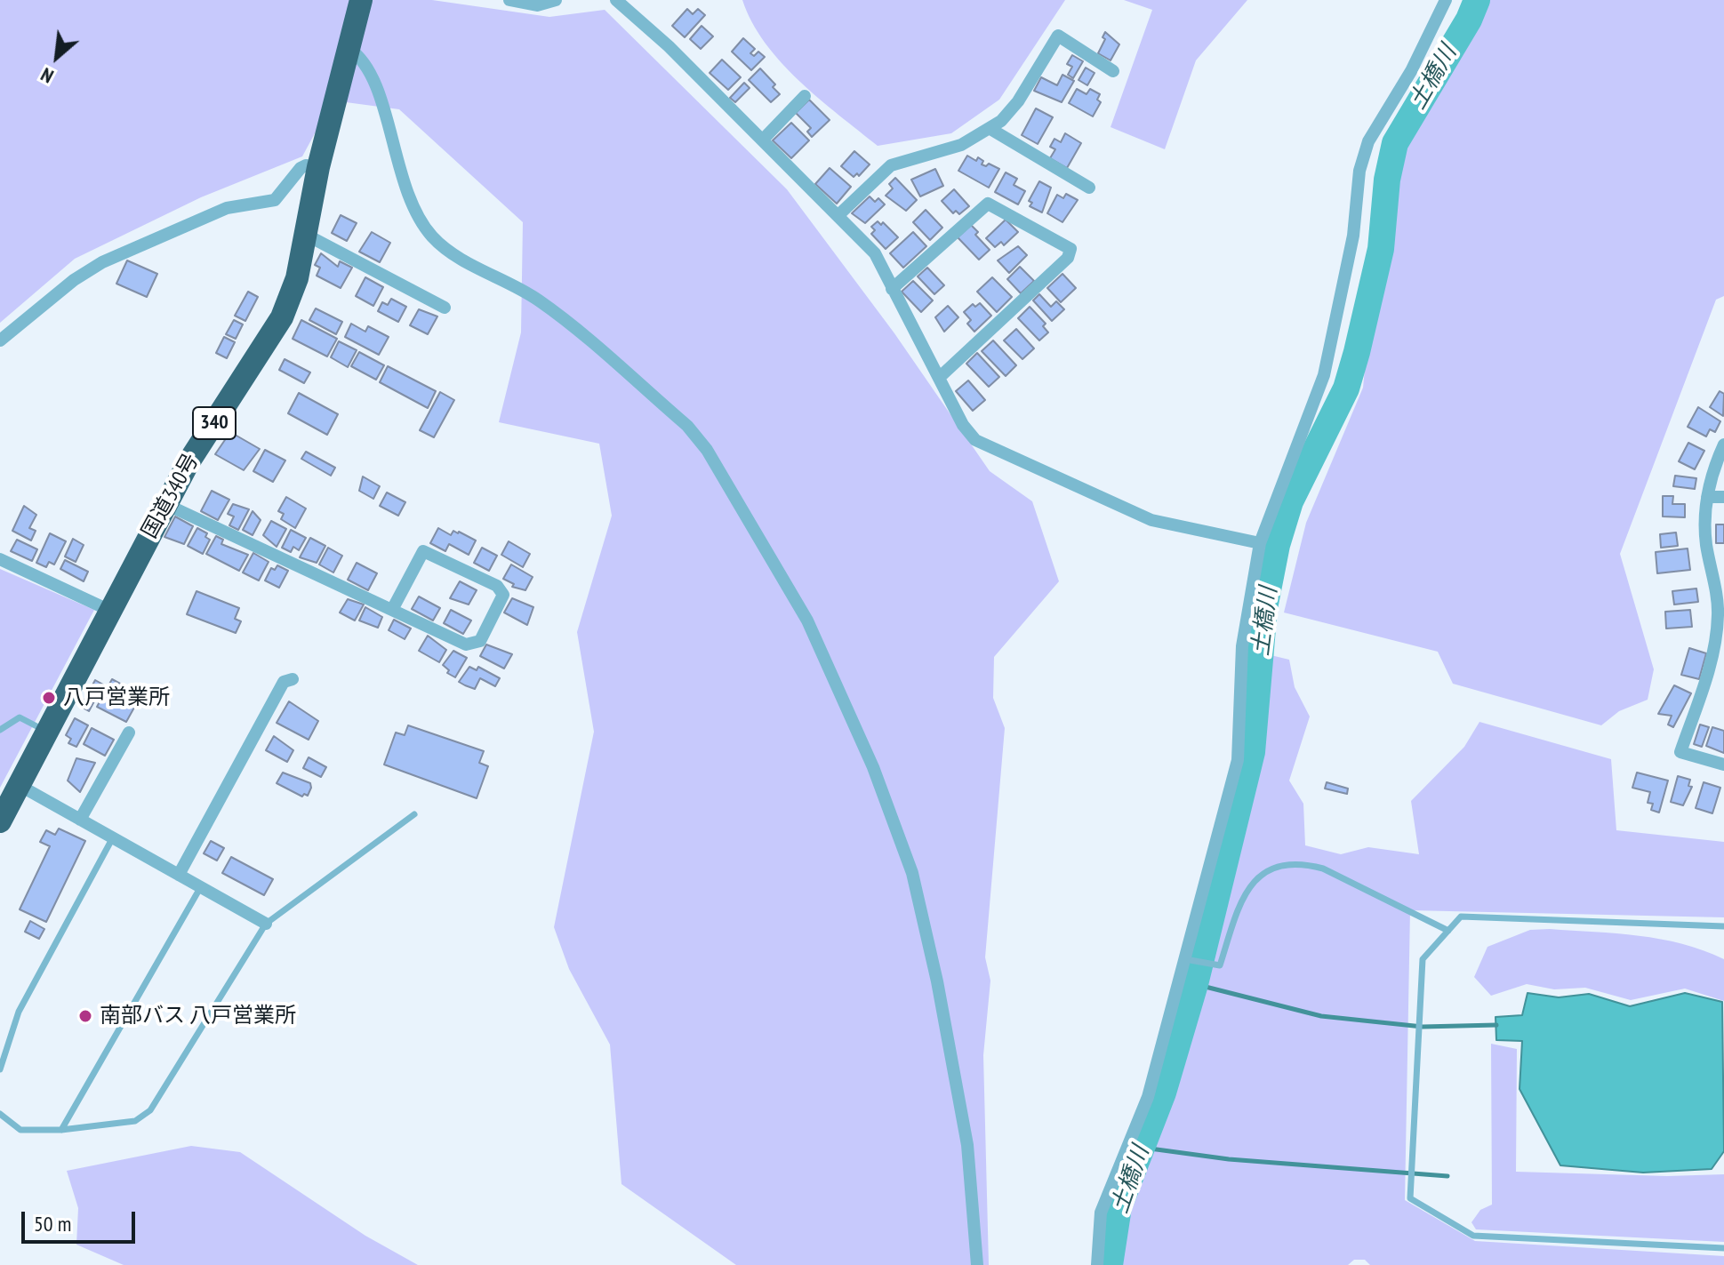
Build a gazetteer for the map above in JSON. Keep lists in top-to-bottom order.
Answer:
{
  "streets": {
    "highway": ["340", "国道340号"]
  },
  "water": ["土橋川"],
  "places": ["八戸営業所", "南部バス 八戸営業所"],
  "scale_bar": "50 m",
  "north": "bottom left"
}
